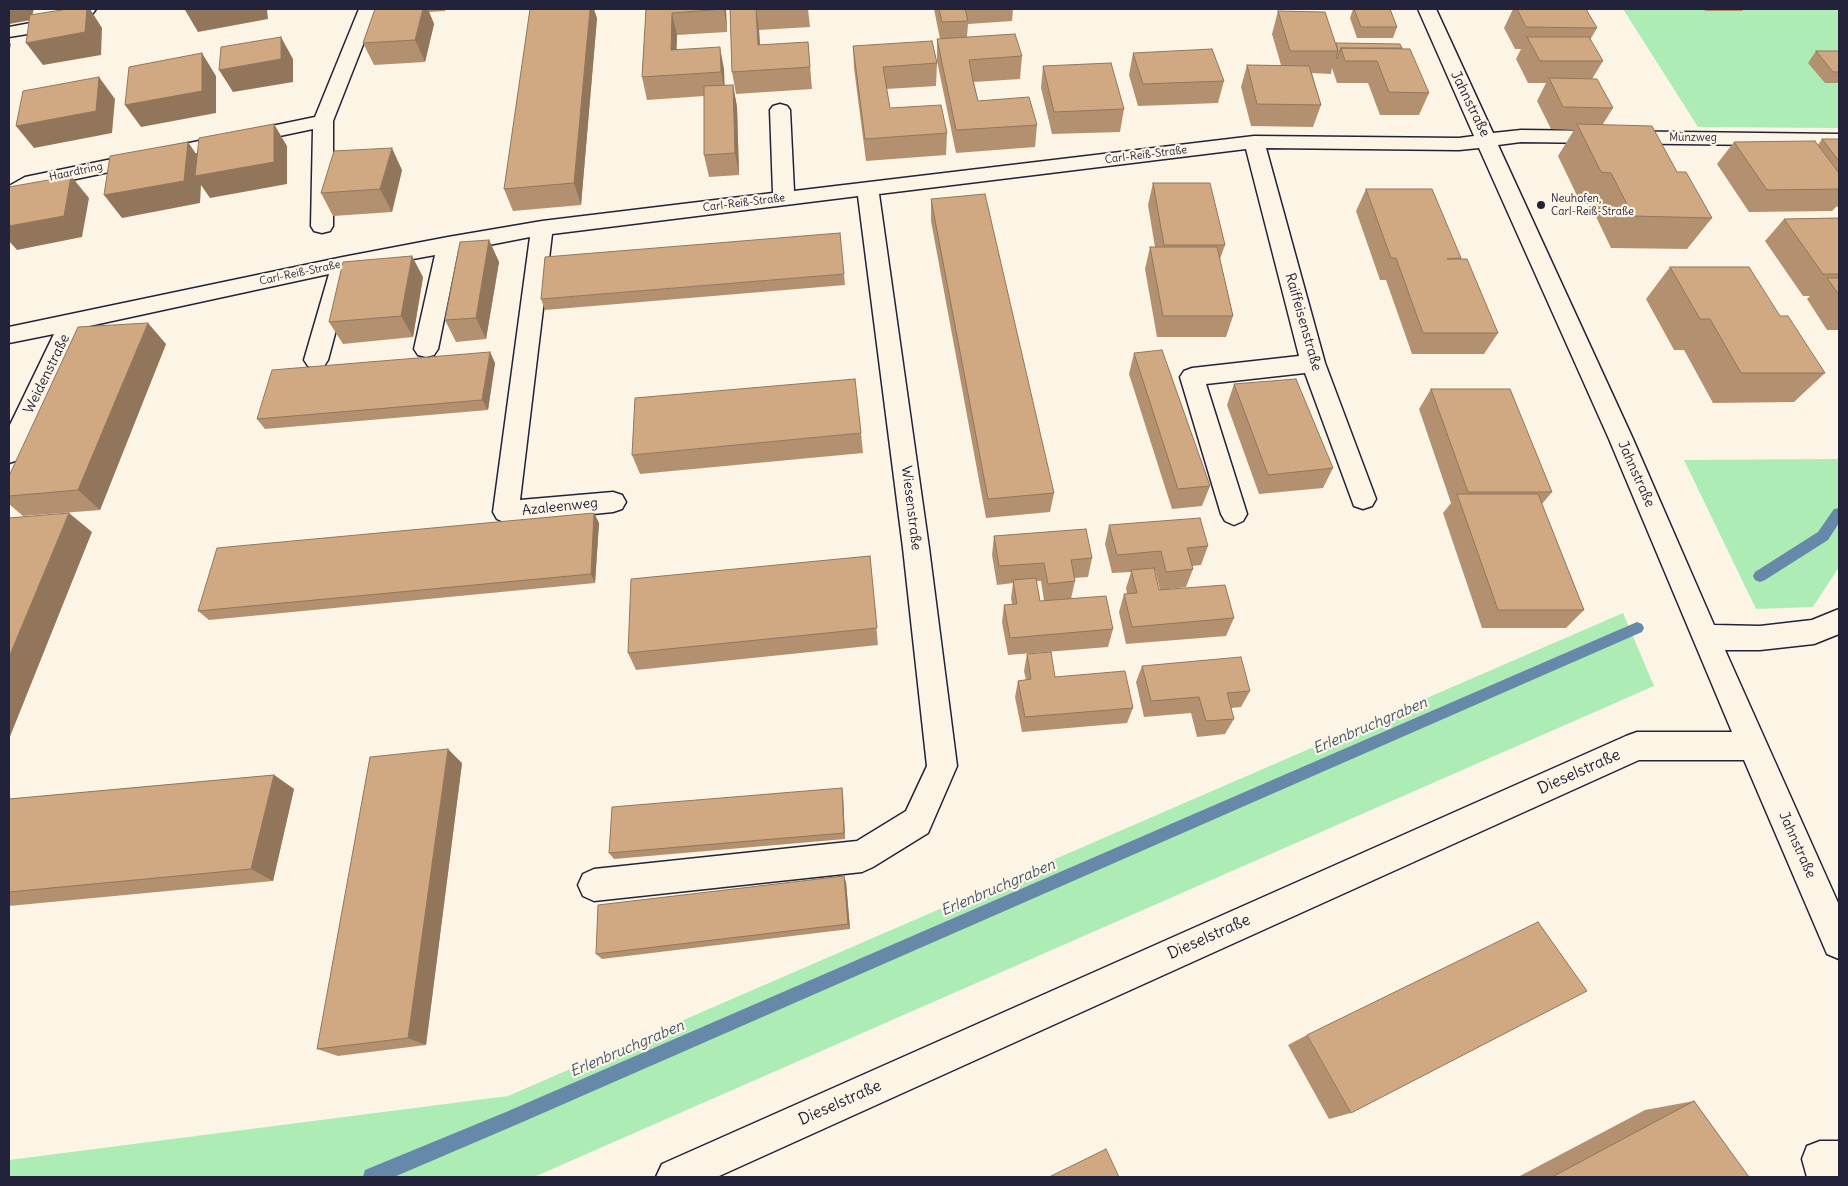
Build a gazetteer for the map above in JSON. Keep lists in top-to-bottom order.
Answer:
{
  "streets": {
    "street": [
      "Jahnstraße",
      "Münzweg",
      "Carl-Reiß-Straße",
      "Haardtring",
      "Raiffeisenstraße",
      "Weidenstraße",
      "Azaleenweg",
      "Wiesenstraße",
      "Dieselstraße"
    ]
  },
  "crossings": [
    ["Jahnstraße", "Münzweg"],
    ["Jahnstraße", "Carl-Reiß-Straße"],
    ["Jahnstraße", "Dieselstraße"],
    ["Münzweg", "Carl-Reiß-Straße"],
    ["Carl-Reiß-Straße", "Raiffeisenstraße"],
    ["Carl-Reiß-Straße", "Weidenstraße"],
    ["Carl-Reiß-Straße", "Azaleenweg"],
    ["Carl-Reiß-Straße", "Wiesenstraße"]
  ],
  "water": ["Erlenbruchgraben"],
  "places": ["Neuhofen, Carl-Reiß-Straße"]
}
